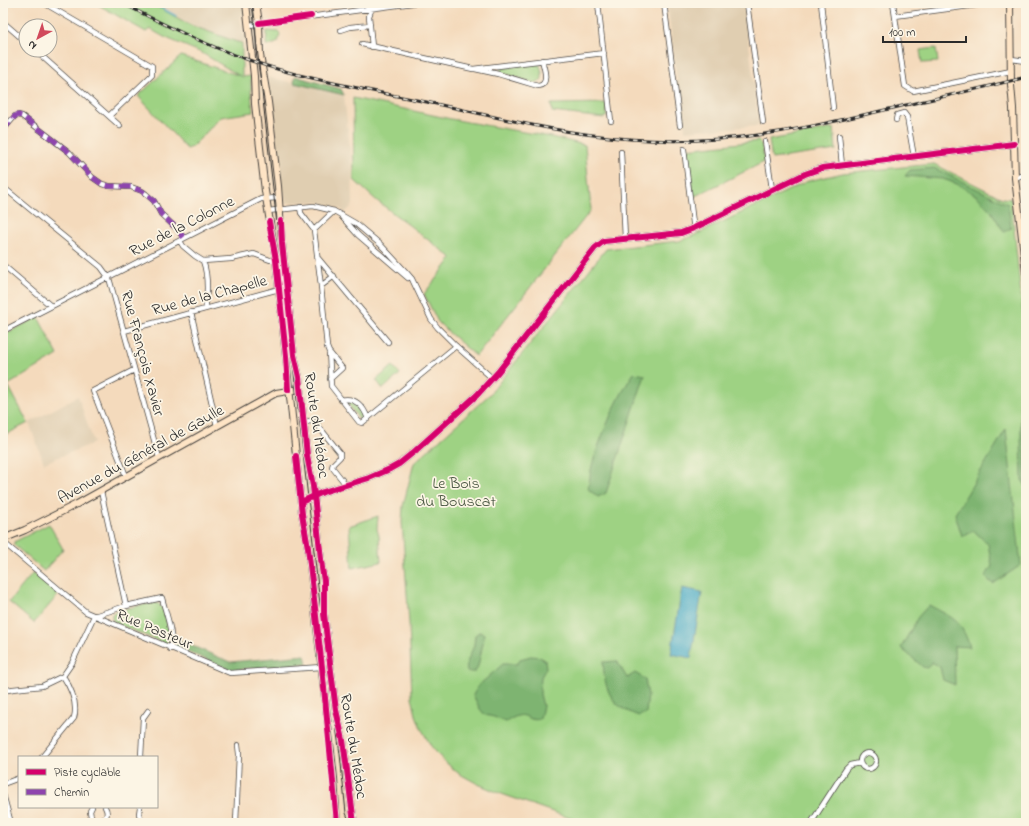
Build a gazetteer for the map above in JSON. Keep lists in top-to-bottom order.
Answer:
{
  "streets": {
    "main road": ["Route du Médoc", "Avenue du Général de Gaulle"],
    "street": [
      "Rue de la Colonne",
      "Rue de la Chapelle",
      "Rue François Xavier",
      "Rue Pasteur"
    ]
  },
  "crossings": [
    ["Rue de la Colonne", "Rue François Xavier"],
    ["Rue de la Colonne", "Route du Médoc"],
    ["Rue de la Chapelle", "Rue François Xavier"],
    ["Rue de la Chapelle", "Route du Médoc"],
    ["Rue François Xavier", "Avenue du Général de Gaulle"],
    ["Route du Médoc", "Avenue du Général de Gaulle"],
    ["Route du Médoc", "Rue Pasteur"]
  ],
  "parks": ["Le Bois du Bouscat"],
  "legend": ["Piste cyclable", "Chemin"],
  "scale_bar": "100 m",
  "north": "bottom left"
}
